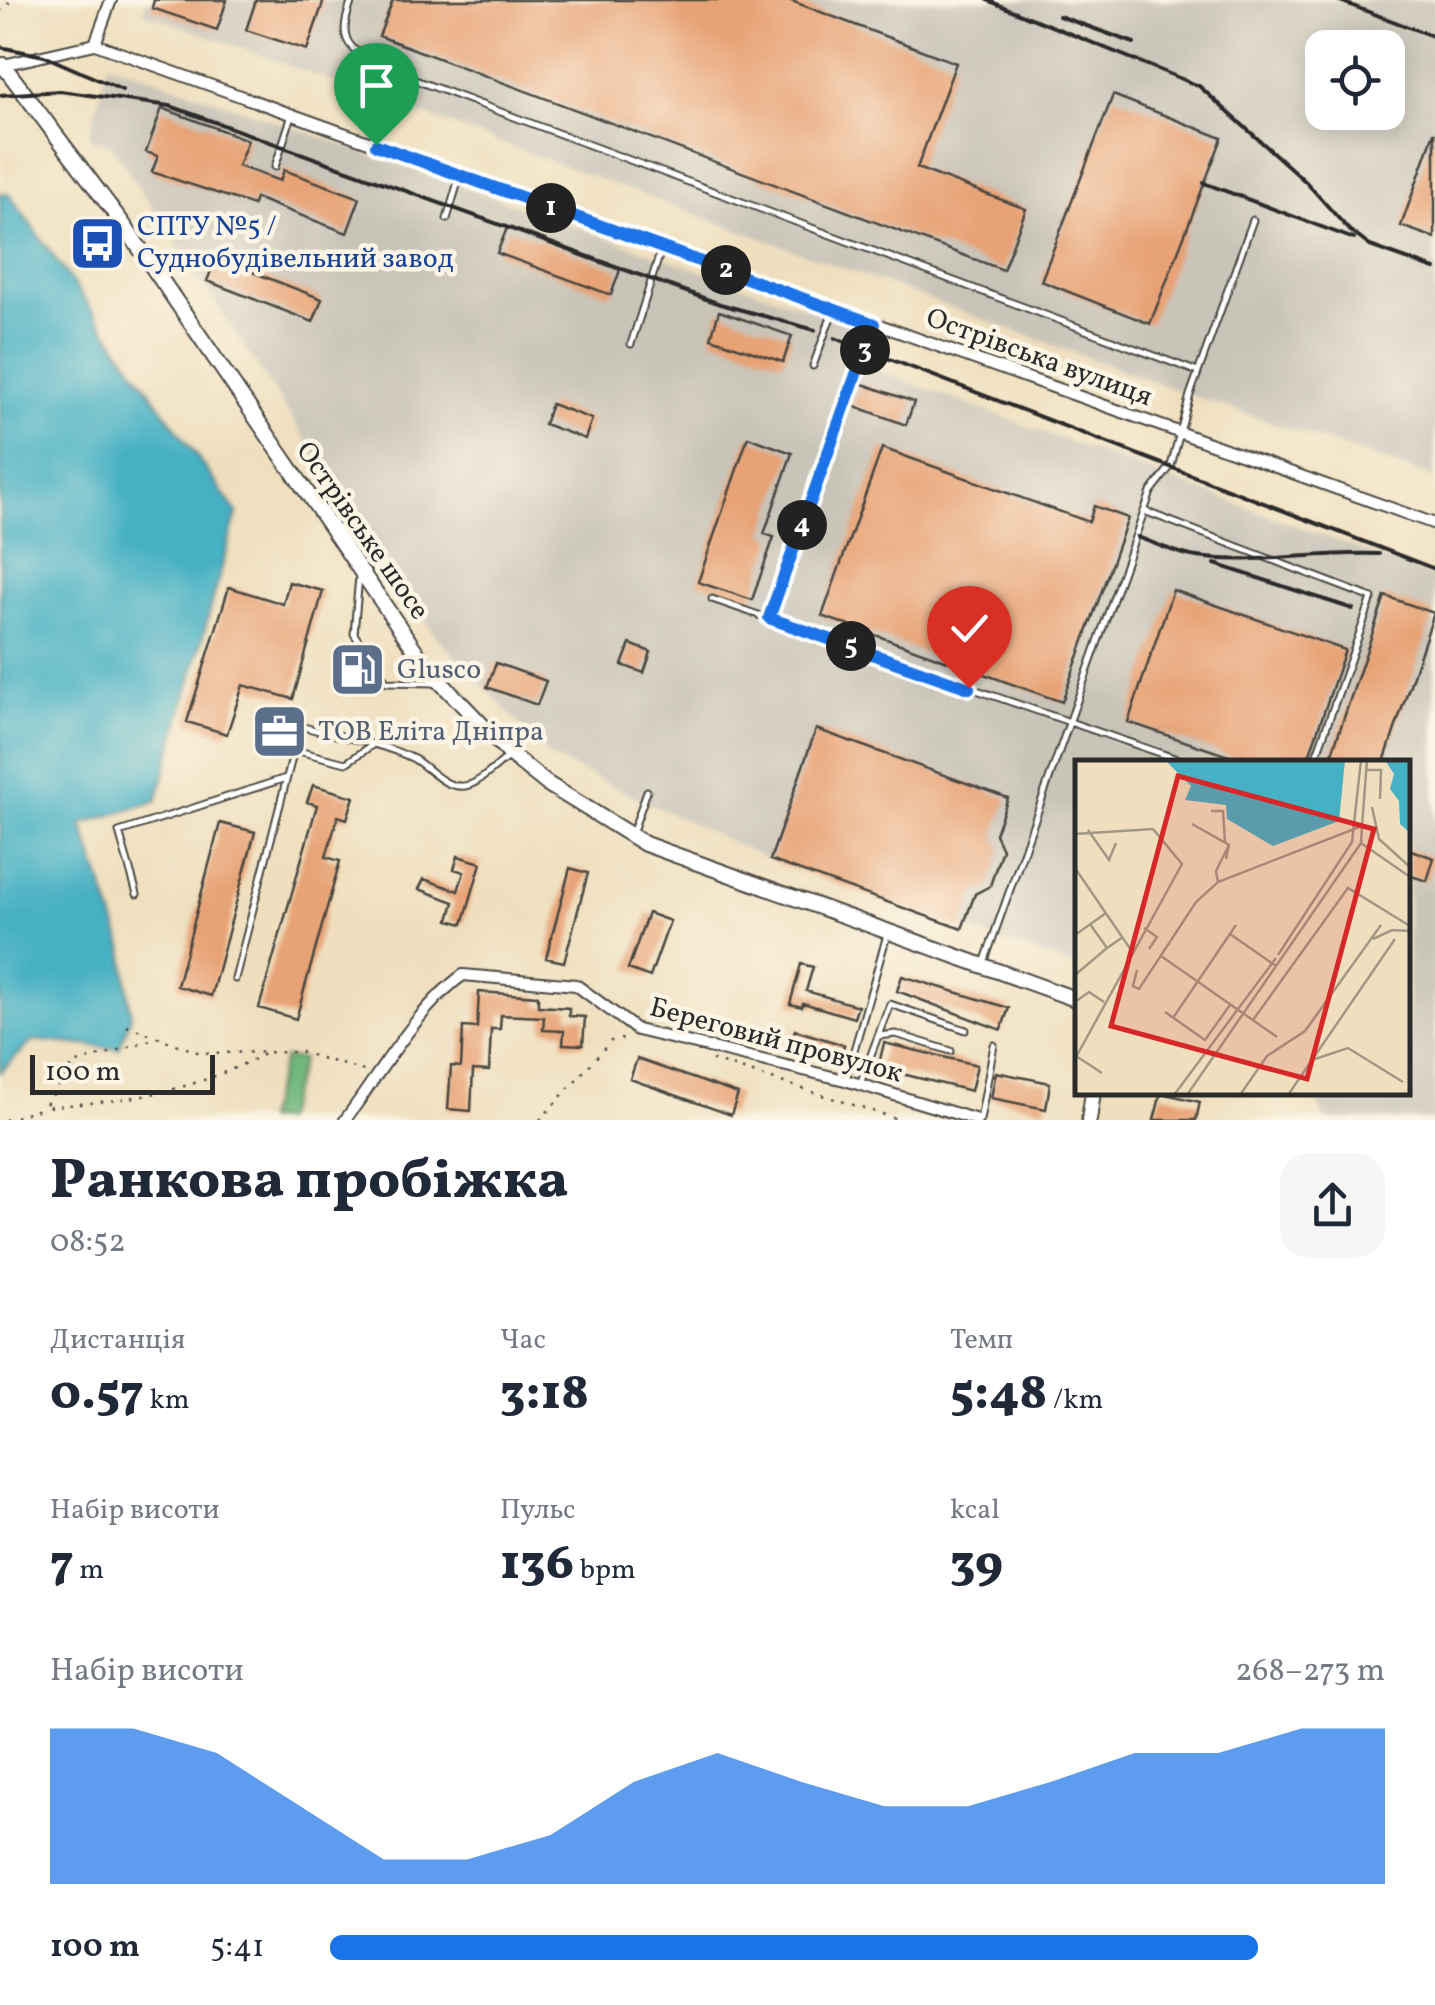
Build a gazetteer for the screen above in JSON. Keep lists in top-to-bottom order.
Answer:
{
  "streets": {
    "street": ["Острівська вулиця", "Острівське шосе", "Береговий провулок"]
  },
  "places": {
    "bus stop": ["СПТУ №5 / Суднобудівельний завод"],
    "fuel station": ["Glusco"],
    "office": ["ТОВ Еліта Дніпра"]
  },
  "scale_bar": "100 m",
  "page": {
    "pins": [
      "1",
      "2",
      "3",
      "4",
      "5"
    ],
    "scale": "100 m",
    "heading": ["Ранкова пробіжка", "08:52"],
    "stats": [
      ["Дистанція", "0.57 km"],
      ["Час", "3:18"],
      ["Темп", "5:48 /km"],
      ["Набір висоти", "7 m"],
      ["Пульс", "136 bpm"],
      ["kcal", "39"]
    ],
    "chart": ["Набір висоти", "268–273 m"],
    "list": [
      {
        "name": "100 m",
        "note": "5:41"
      }
    ]
  }
}
